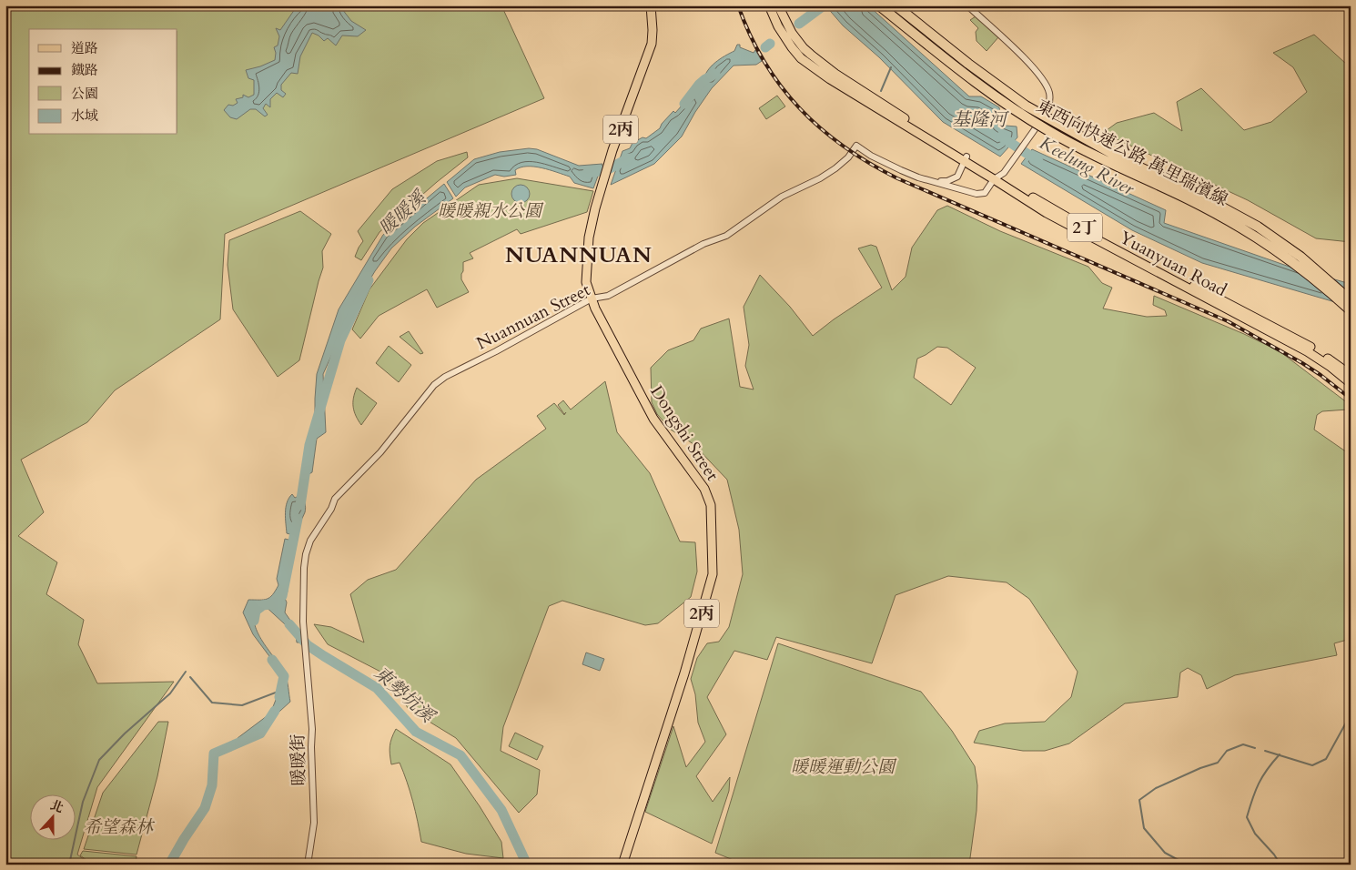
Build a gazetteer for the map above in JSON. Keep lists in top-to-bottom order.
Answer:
{
  "streets": {
    "highway": ["東西向快速公路 萬里瑞濱線"],
    "main road": [
      "2丙",
      "2丁",
      "Yuanyuan Road",
      "Dongshi Street"
    ],
    "street": ["Nuannuan Street", "暖暖街"]
  },
  "crossings": [
    ["2丁", "Yuanyuan Road"],
    ["Yuanyuan Road", "Nuannuan Street"],
    ["Nuannuan Street", "Dongshi Street"],
    ["Nuannuan Street", "暖暖街"]
  ],
  "districts": ["NUANNUAN"],
  "water": [
    "基隆河",
    "Keelung River",
    "暖暖溪",
    "東勢坑溪"
  ],
  "parks": ["暖暖親水公園", "暖暖運動公園", "希望森林"],
  "legend": [
    "道路",
    "鐵路",
    "公園",
    "水域"
  ],
  "north": "top"
}
